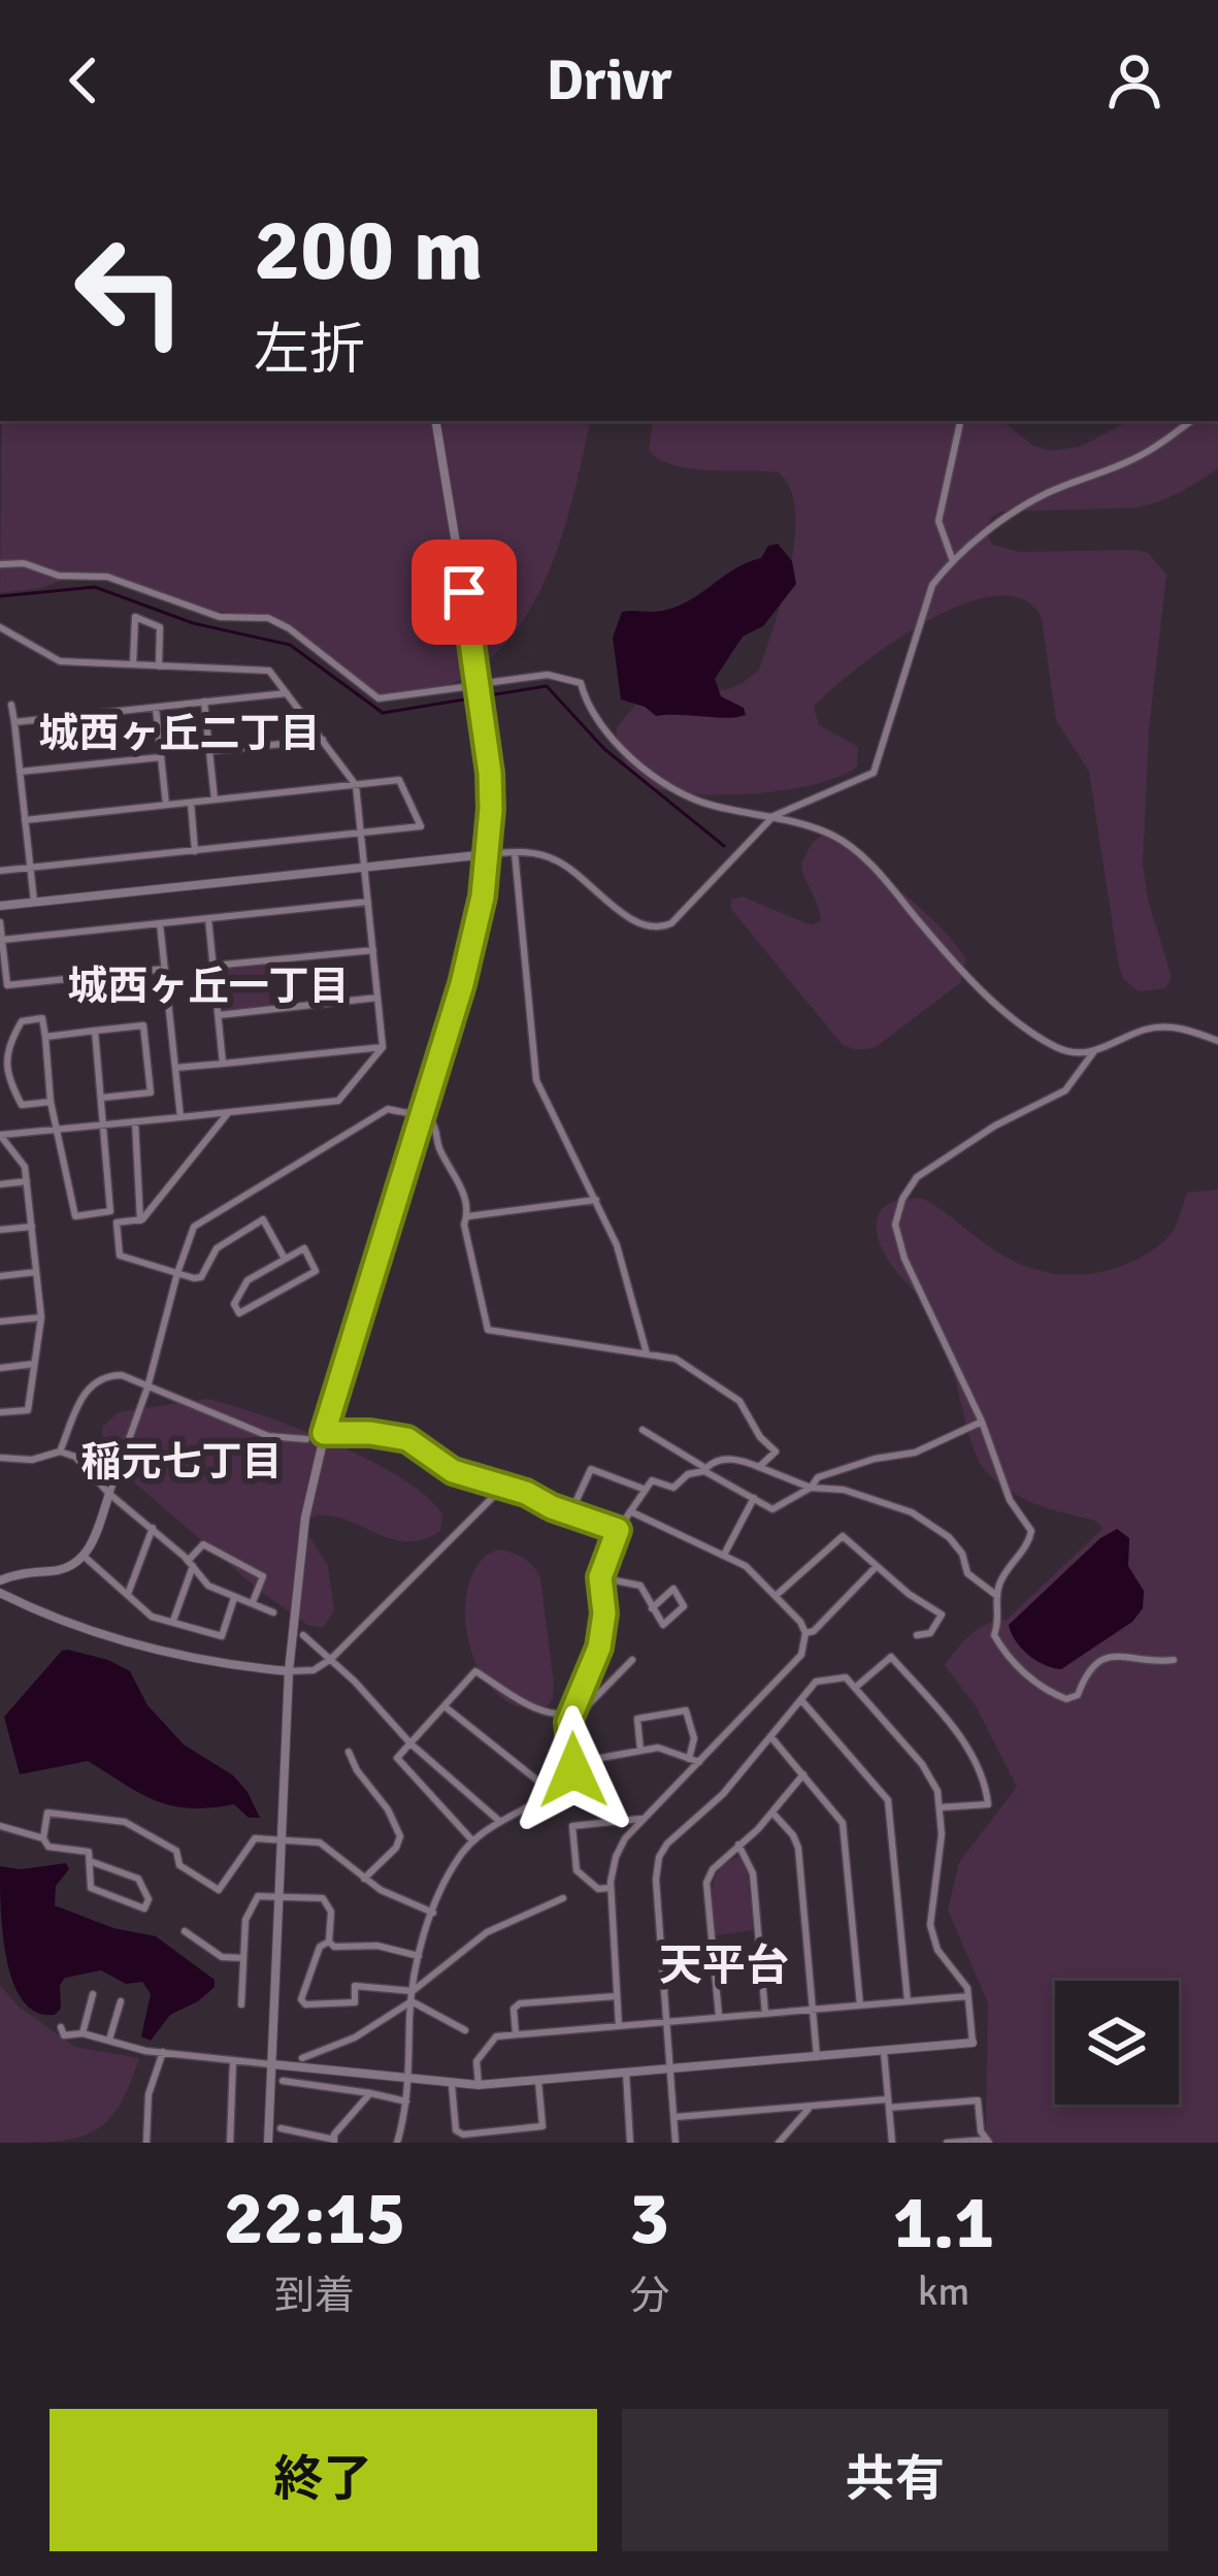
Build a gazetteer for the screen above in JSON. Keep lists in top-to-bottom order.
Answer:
{
  "districts": [
    "城西ヶ丘二丁目",
    "城西ヶ丘一丁目",
    "稲元七丁目",
    "天平台"
  ],
  "page": {
    "header": "Drivr",
    "turn": ["200 m", "左折"],
    "eta": [
      "22:15",
      "到着",
      "3",
      "分",
      "1.1",
      "km"
    ],
    "buttons": ["終了", "共有"]
  }
}
